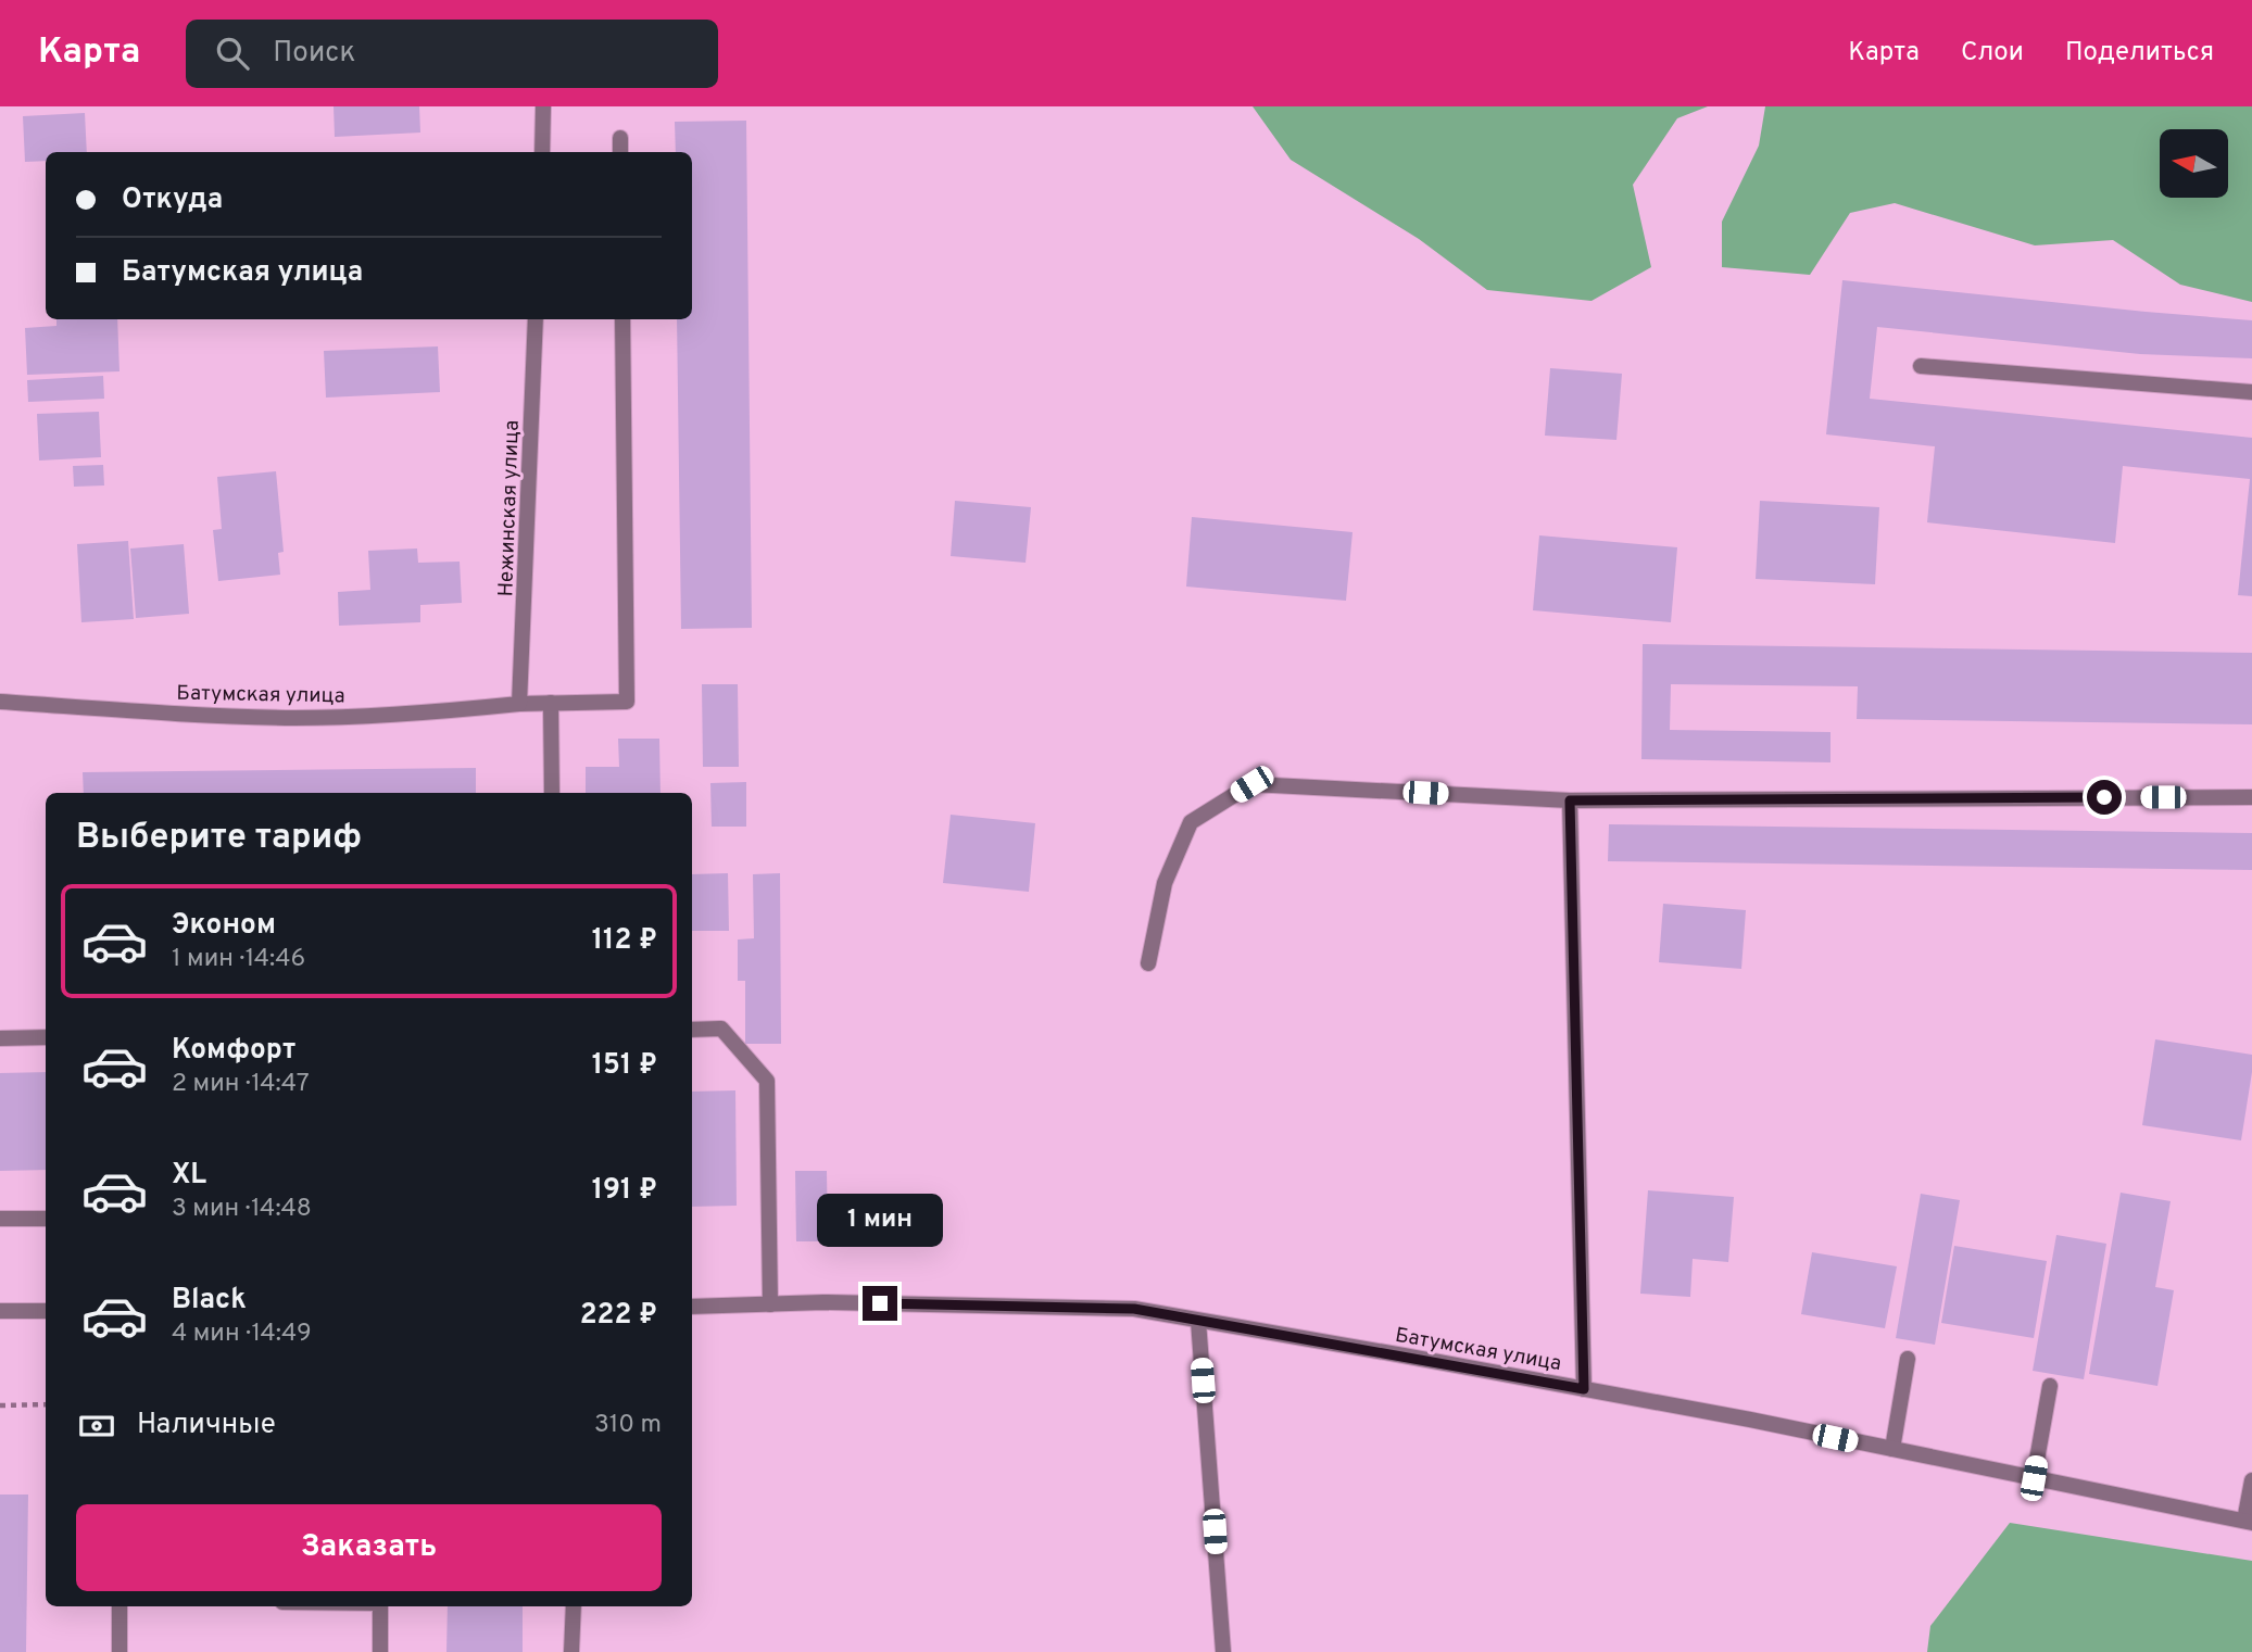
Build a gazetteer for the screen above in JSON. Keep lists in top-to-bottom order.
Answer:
{
  "streets": {
    "street": ["Нежинская улица", "Батумская улица"]
  },
  "crossings": [
    ["Нежинская улица", "Батумская улица"]
  ],
  "north": "left",
  "page": {
    "header": "Карта",
    "search": "Поиск",
    "nav": ["Карта", "Слои", "Поделиться"],
    "banner": ["Откуда", "Батумская улица"],
    "heading": "Выберите тариф",
    "list": [
      {
        "name": "Эконом",
        "note": "1 мин · 14:46",
        "value": "112 ₽"
      },
      {
        "name": "Комфорт",
        "note": "2 мин · 14:47",
        "value": "151 ₽"
      },
      {
        "name": "XL",
        "note": "3 мин · 14:48",
        "value": "191 ₽"
      },
      {
        "name": "Black",
        "note": "4 мин · 14:49",
        "value": "222 ₽"
      }
    ],
    "bubble": "1 мин",
    "pay": ["Наличные", "310 m"],
    "buttons": "Заказать"
  }
}
